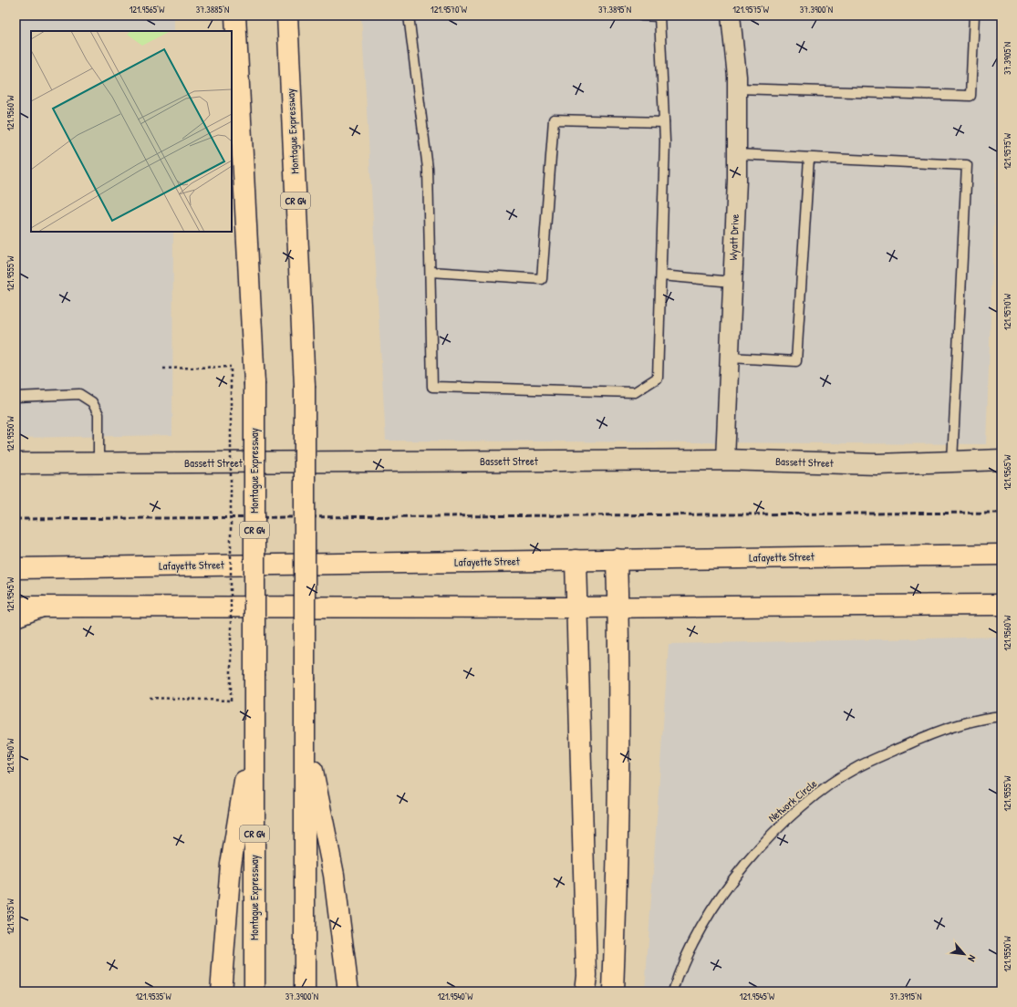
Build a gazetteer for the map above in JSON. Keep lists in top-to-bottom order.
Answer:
{
  "streets": {
    "main road": ["Montague Expressway", "CR G4", "Lafayette Street"],
    "street": ["Wyatt Drive", "Bassett Street"],
    "lane": ["Network Circle"]
  },
  "crossings": [
    ["Wyatt Drive", "Bassett Street"]
  ],
  "north": "bottom right",
  "coordinates": [
    "121.9565°W",
    "37.3885°N",
    "121.9570°W",
    "37.3895°N",
    "121.9575°W",
    "37.3900°N",
    "37.3905°N",
    "121.9560°W",
    "121.9555°W",
    "121.9550°W",
    "121.9545°W",
    "121.9540°W",
    "121.9535°W",
    "37.3915°N"
  ]
}
